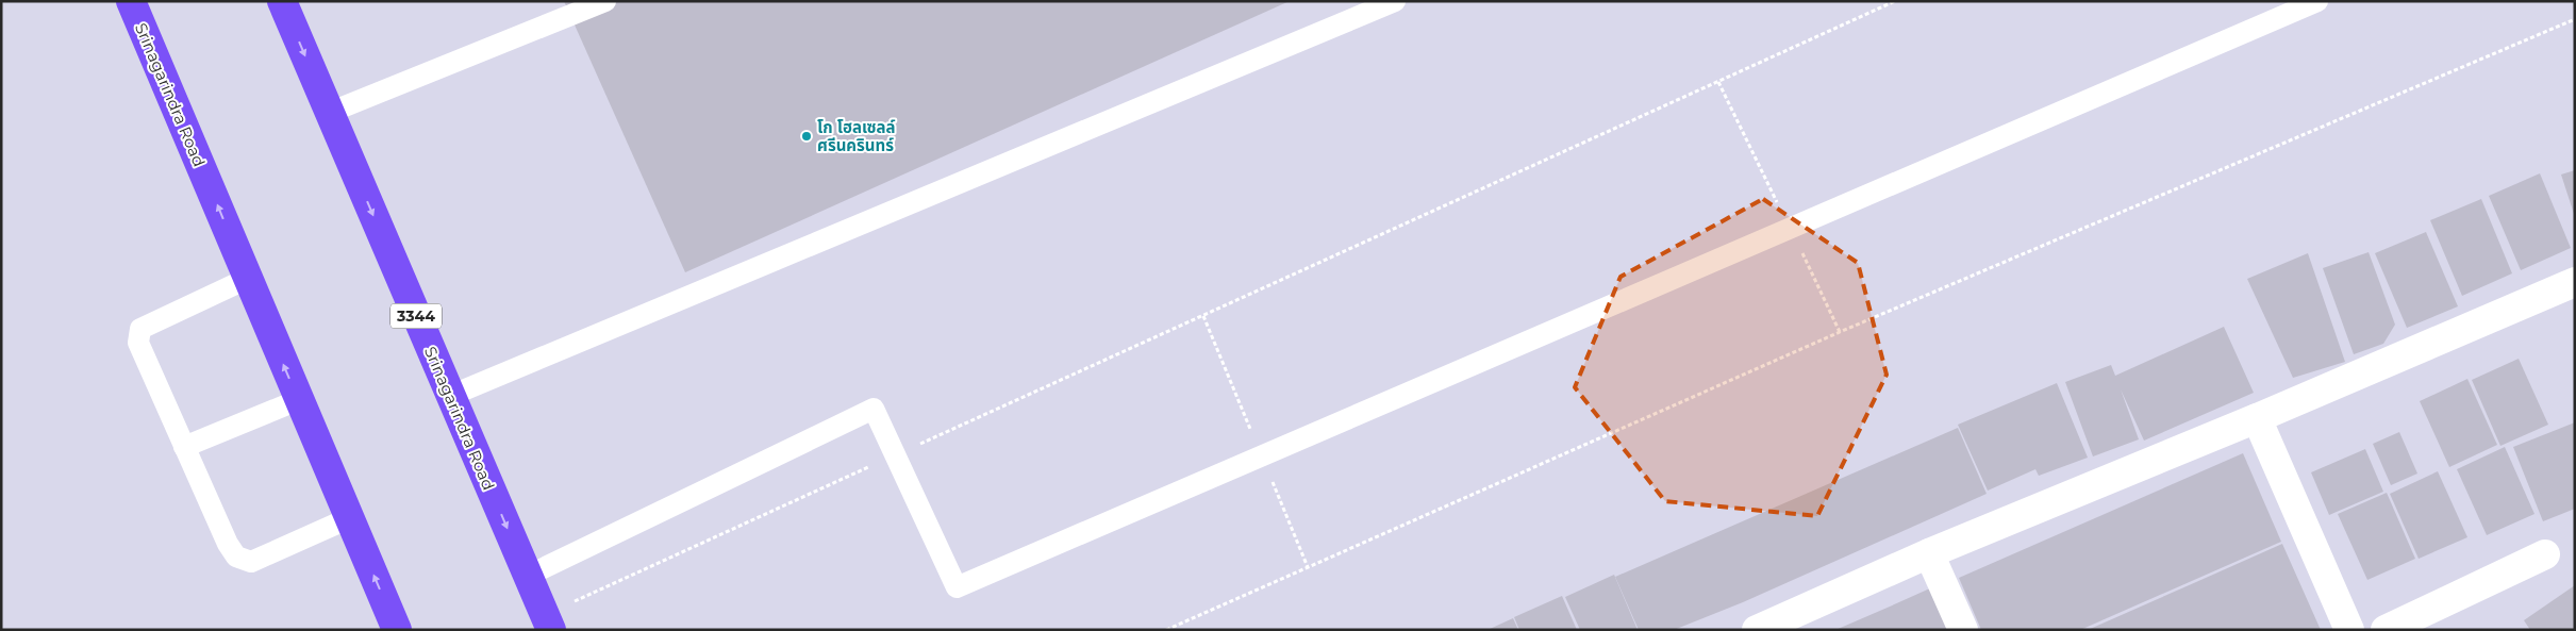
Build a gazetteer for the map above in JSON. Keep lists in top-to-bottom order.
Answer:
{
  "streets": {
    "main road": ["Srinagarindra Road", "3344"]
  },
  "places": ["โก โฮลเซลล์ ศรีนครินทร์"]
}
